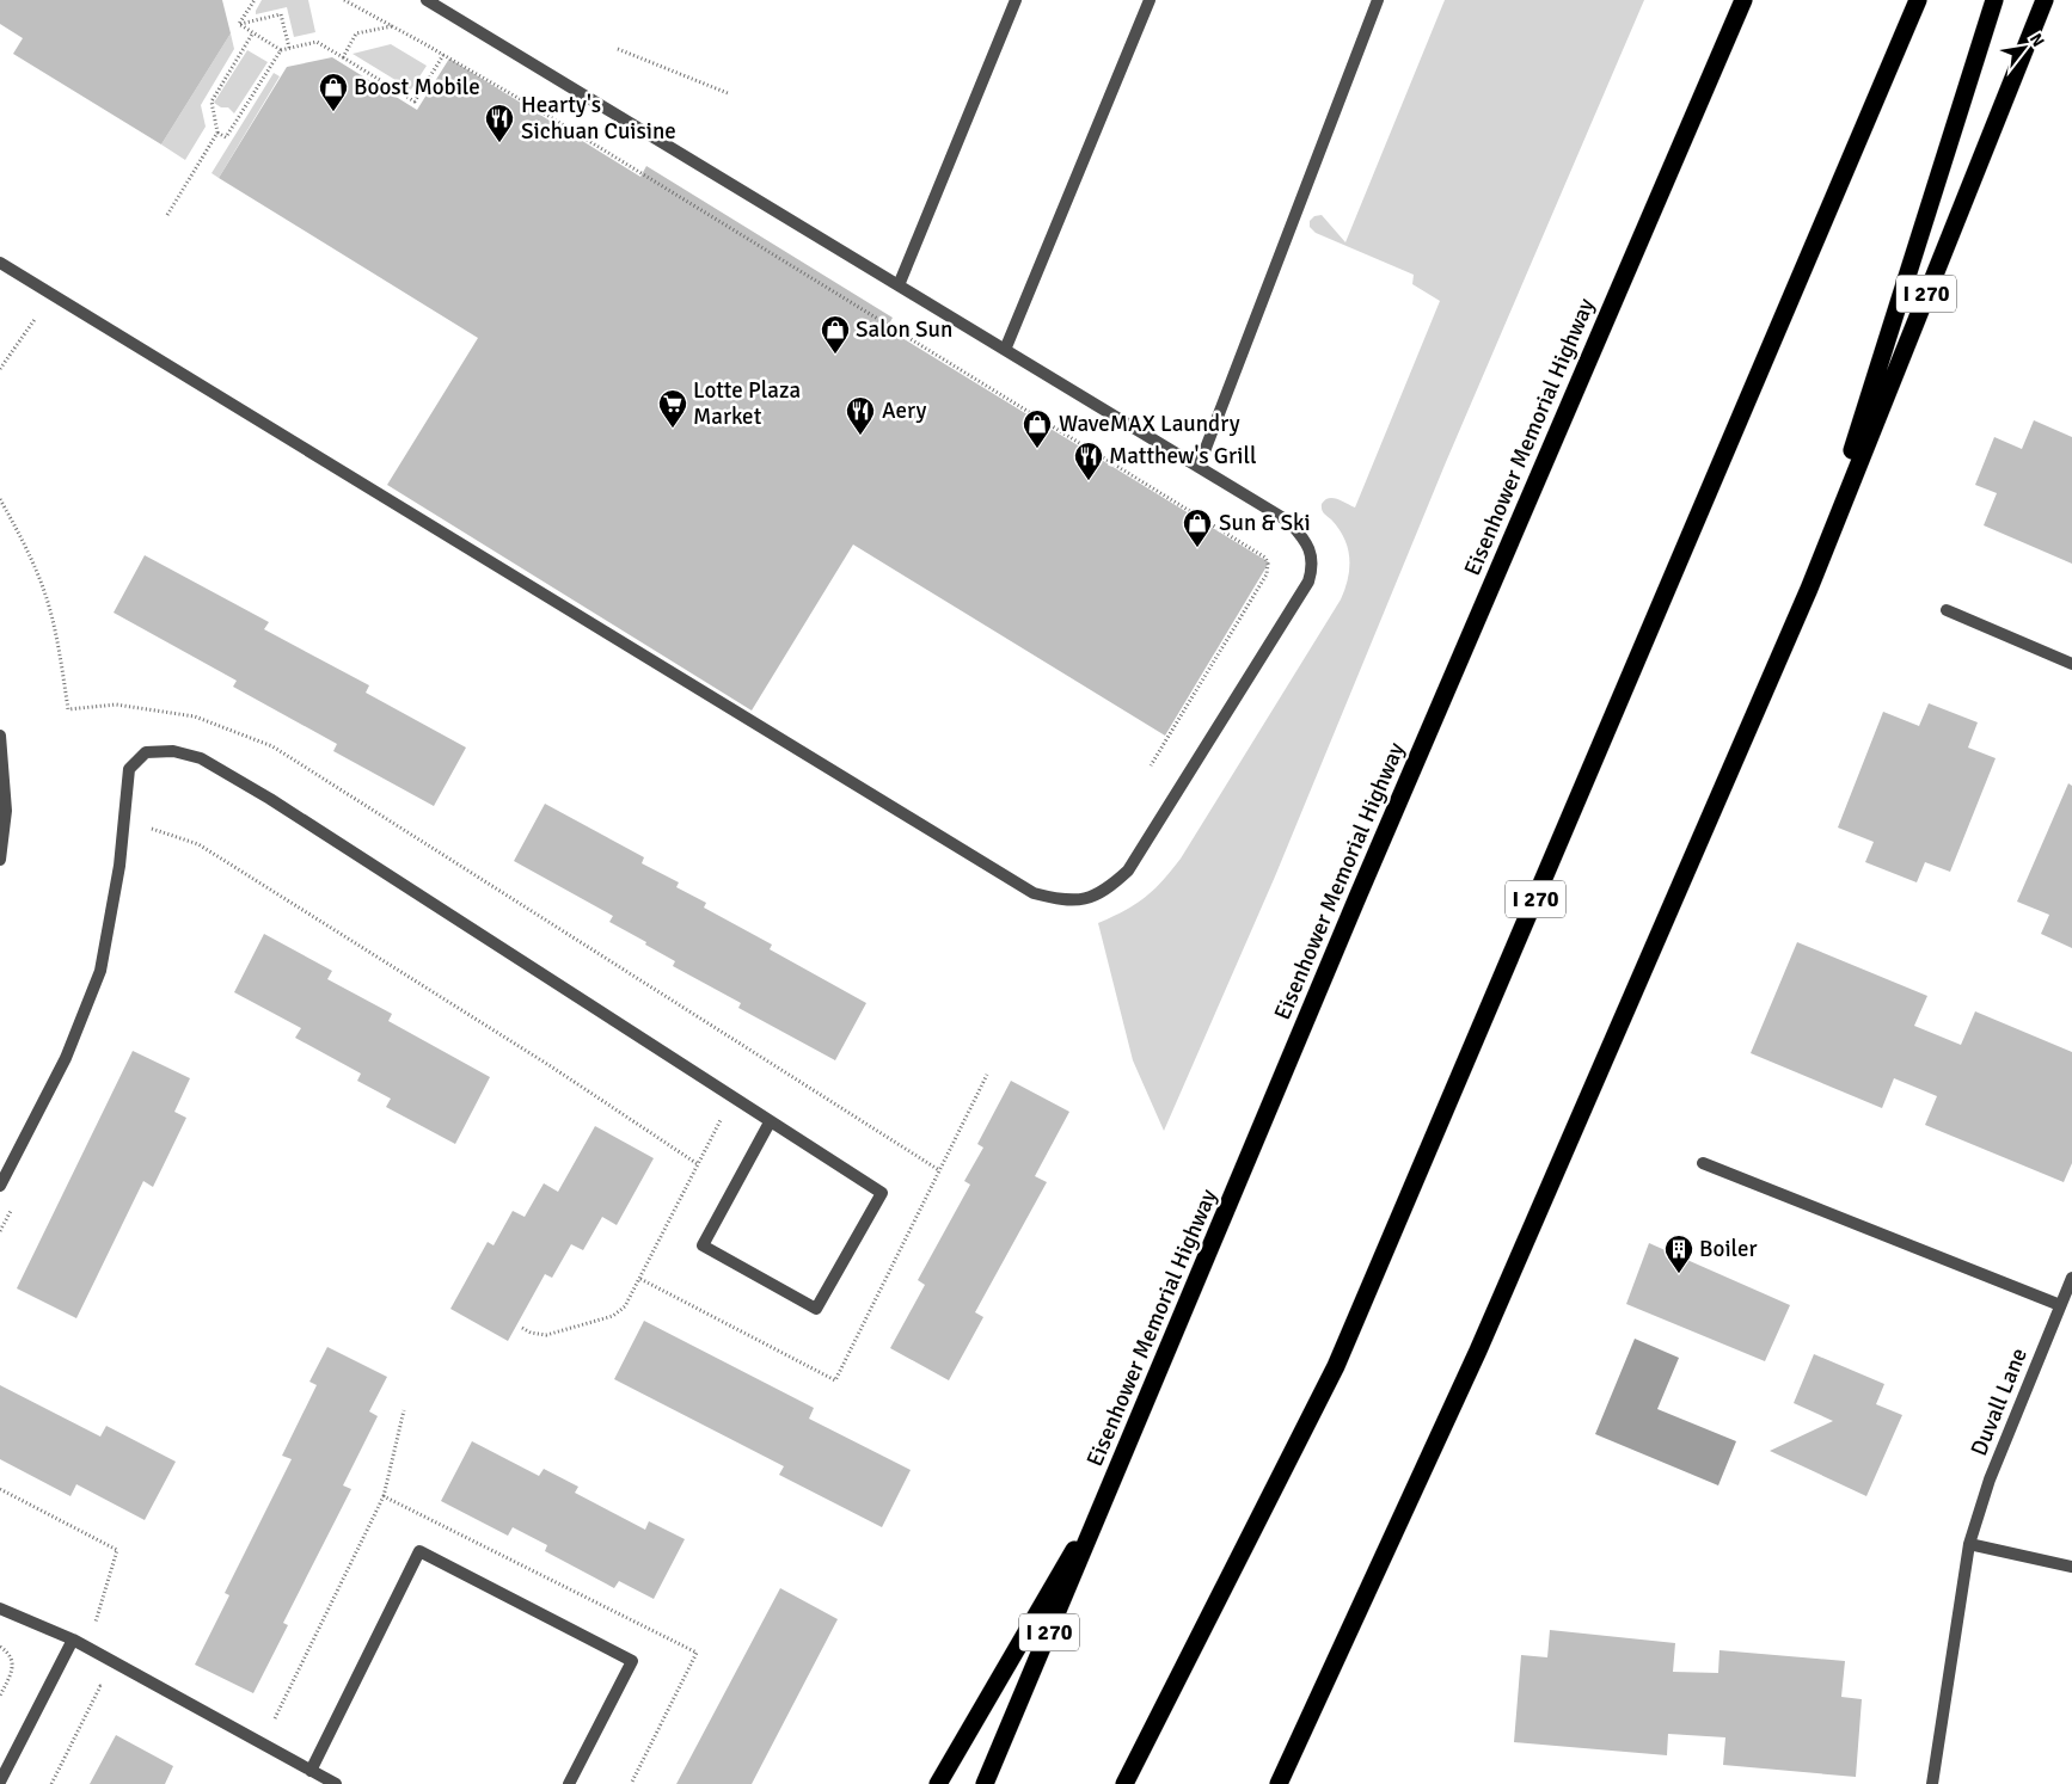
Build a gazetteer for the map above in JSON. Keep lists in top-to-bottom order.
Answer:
{
  "streets": {
    "highway": ["I 270", "Eisenhower Memorial Highway"],
    "street": ["Duvall Lane"]
  },
  "places": {
    "shop": [
      "Boost Mobile",
      "Salon Sun",
      "WaveMAX Laundry",
      "Sun & Ski"
    ],
    "restaurant": ["Hearty's Sichuan Cuisine", "Aery", "Matthew's Grill"],
    "supermarket": ["Lotte Plaza Market"],
    "building": ["Boiler"]
  },
  "north": "top right"
}
